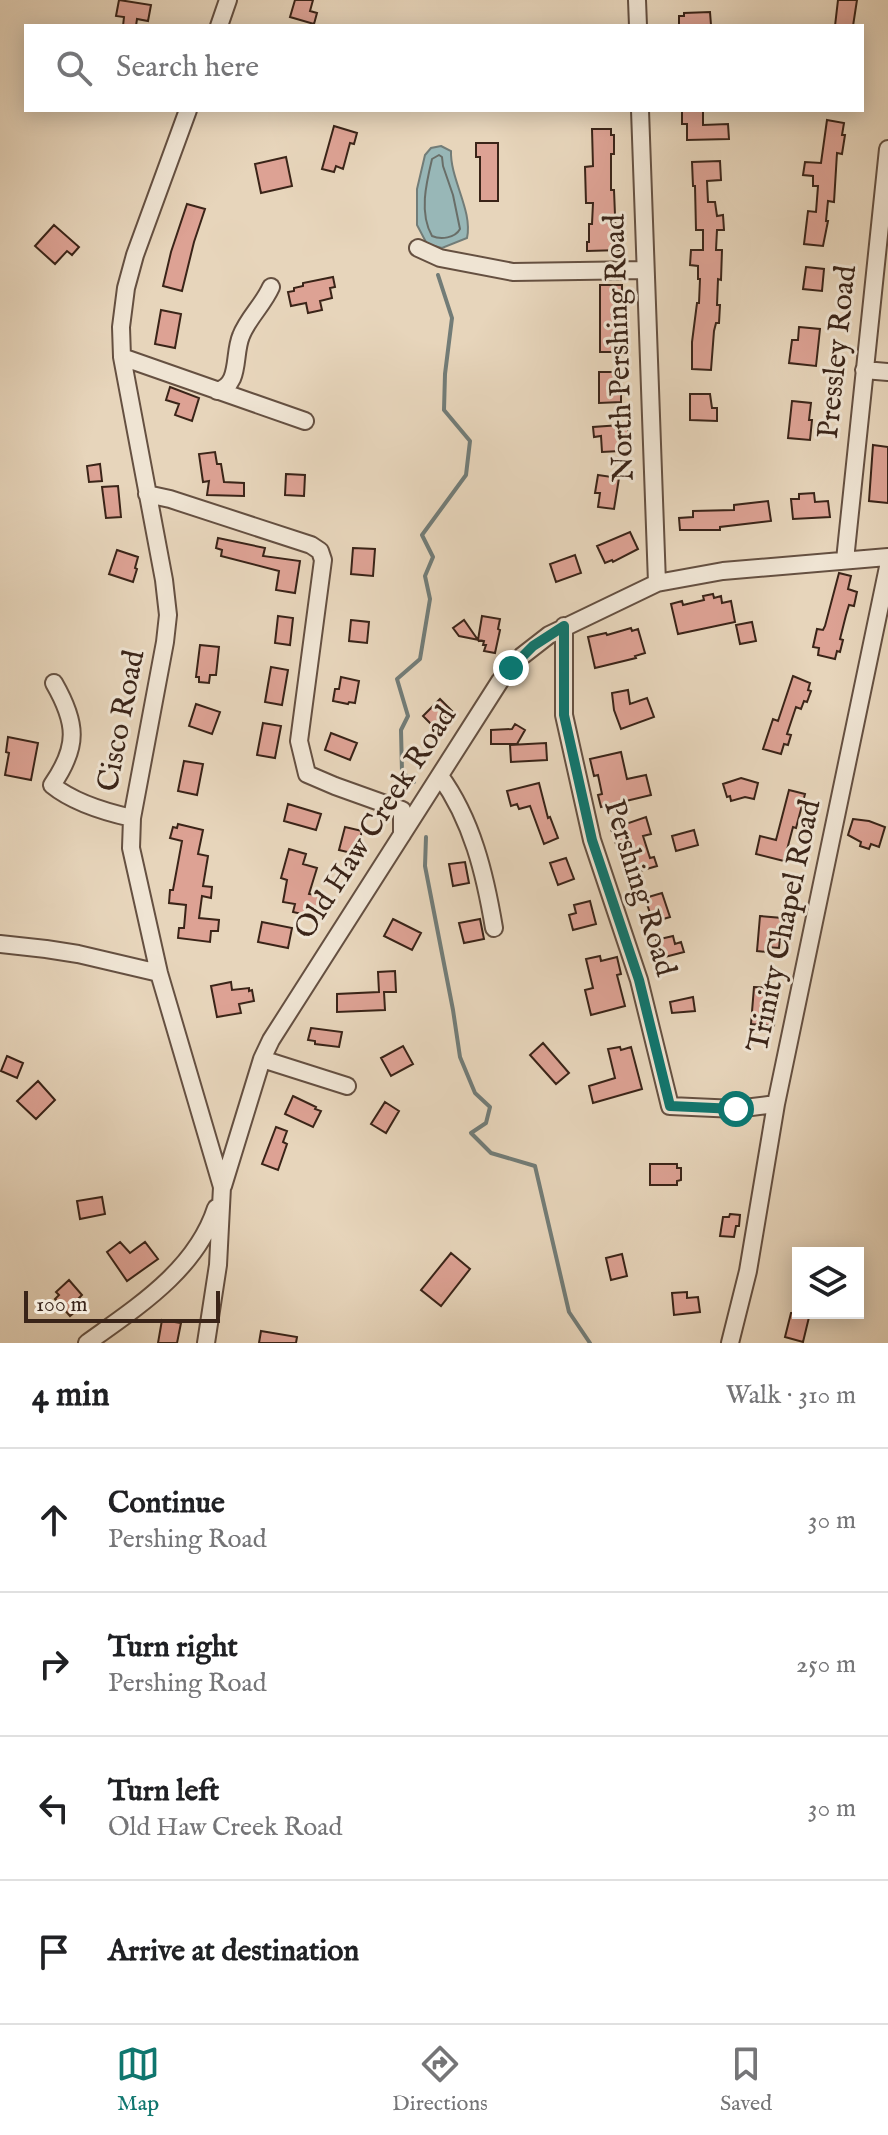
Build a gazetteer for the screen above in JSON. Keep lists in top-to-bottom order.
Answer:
{
  "streets": {
    "street": [
      "North Pershing Road",
      "Pressley Road",
      "Cisco Road",
      "Old Haw Creek Road",
      "Pershing Road",
      "Trinity Chapel Road"
    ]
  },
  "crossings": [
    ["North Pershing Road", "Old Haw Creek Road"],
    ["Pressley Road", "Old Haw Creek Road"],
    ["Cisco Road", "Old Haw Creek Road"],
    ["Old Haw Creek Road", "Pershing Road"],
    ["Pershing Road", "Trinity Chapel Road"]
  ],
  "scale_bar": "100 m",
  "page": {
    "search": "Search here",
    "scale": "100 m",
    "heading": ["4 min", "Walk · 310 m"],
    "list": [
      ["Continue", "Pershing Road", "30 m"],
      ["Turn right", "Pershing Road", "250 m"],
      ["Turn left", "Old Haw Creek Road", "30 m"],
      "Arrive at destination"
    ],
    "nav": ["Map", "Directions", "Saved"]
  }
}
